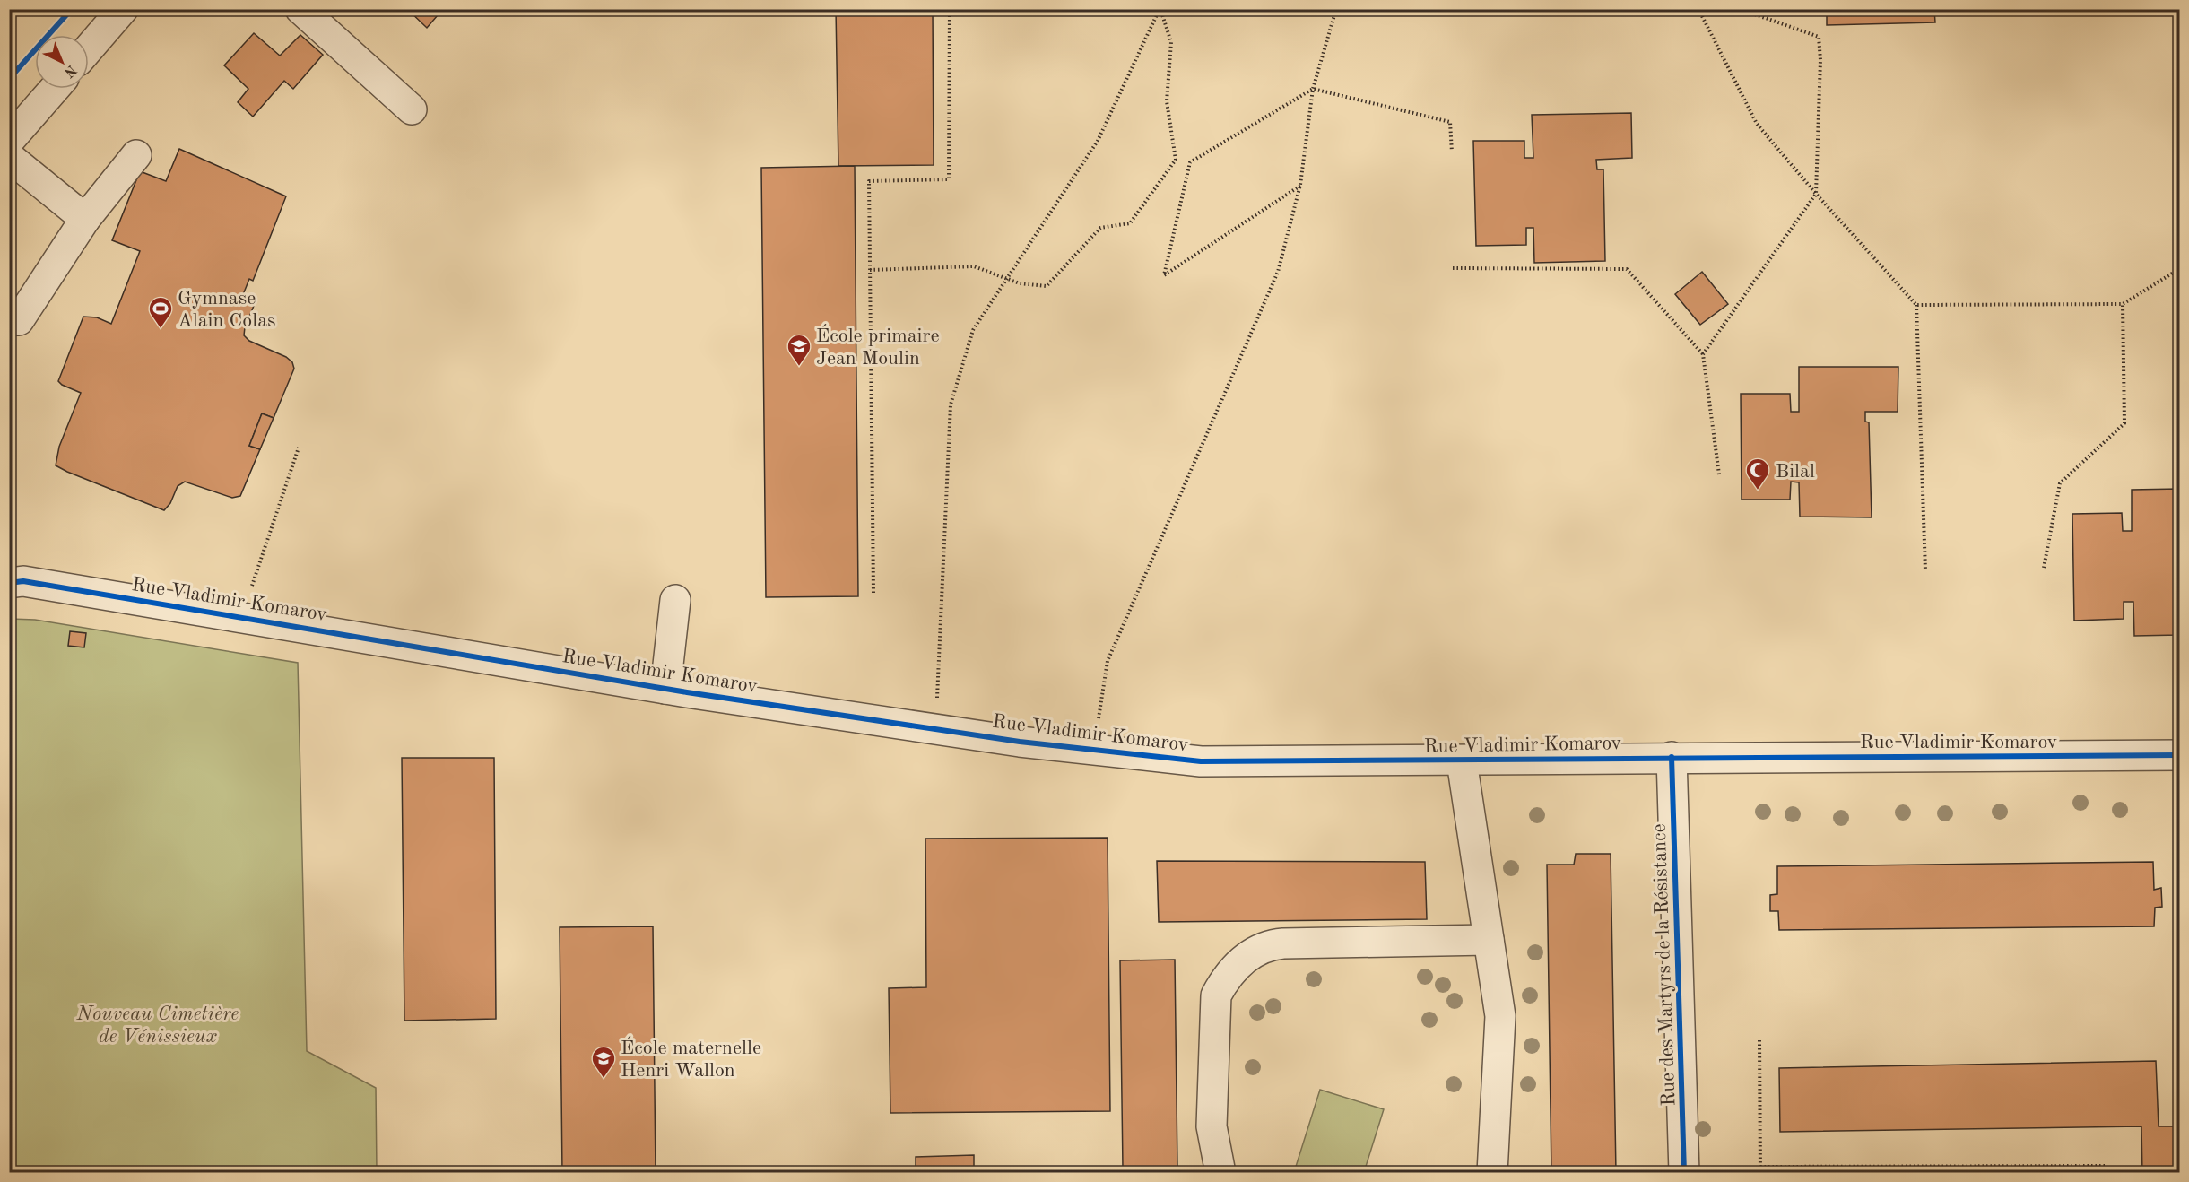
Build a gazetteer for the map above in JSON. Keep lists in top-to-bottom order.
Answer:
{
  "streets": {
    "street": ["Rue Vladimir Komarov", "Rue des Martyrs de la Résistance"]
  },
  "crossings": [
    ["Rue Vladimir Komarov", "Rue des Martyrs de la Résistance"]
  ],
  "parks": ["Nouveau Cimetière de Vénissieux"],
  "places": {
    "sports": ["Gymnase Alain Colas"],
    "school or university": ["École primaire Jean Moulin", "École maternelle Henri Wallon"],
    "mosque": ["Bilal"]
  },
  "north": "bottom right"
}
